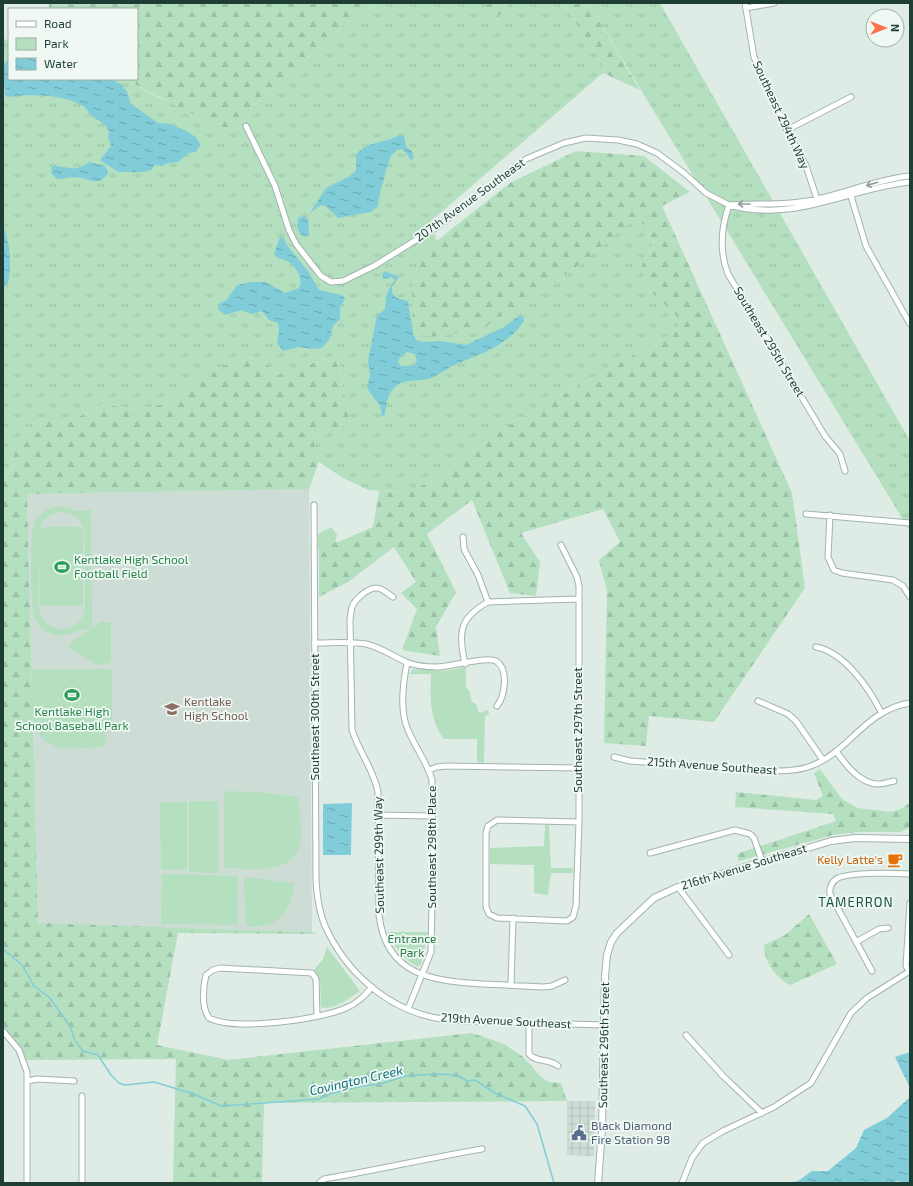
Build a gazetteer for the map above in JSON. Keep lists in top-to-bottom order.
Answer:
{
  "streets": {
    "street": [
      "Southeast 294th Way",
      "207th Avenue Southeast",
      "Southeast 295th Street",
      "Southeast 300th Street",
      "Southeast 297th Street",
      "215th Avenue Southeast",
      "Southeast 298th Place",
      "Southeast 299th Way",
      "216th Avenue Southeast",
      "219th Avenue Southeast",
      "Southeast 296th Street"
    ]
  },
  "crossings": [
    ["Southeast 294th Way", "207th Avenue Southeast"],
    ["207th Avenue Southeast", "Southeast 295th Street"],
    ["Southeast 300th Street", "219th Avenue Southeast"],
    ["Southeast 298th Place", "Southeast 299th Way"],
    ["Southeast 298th Place", "219th Avenue Southeast"],
    ["216th Avenue Southeast", "Southeast 296th Street"],
    ["219th Avenue Southeast", "Southeast 296th Street"]
  ],
  "districts": ["TAMERRON"],
  "water": ["Covington Creek"],
  "parks": ["Entrance Park"],
  "places": {
    "sports": ["Kentlake High School Football Field", "Kentlake High School Baseball Park"],
    "school or university": ["Kentlake High School"],
    "cafe": ["Kelly Latte's"],
    "public building": ["Black Diamond Fire Station 98"]
  },
  "legend": ["Road", "Park", "Water"],
  "north": "right"
}
